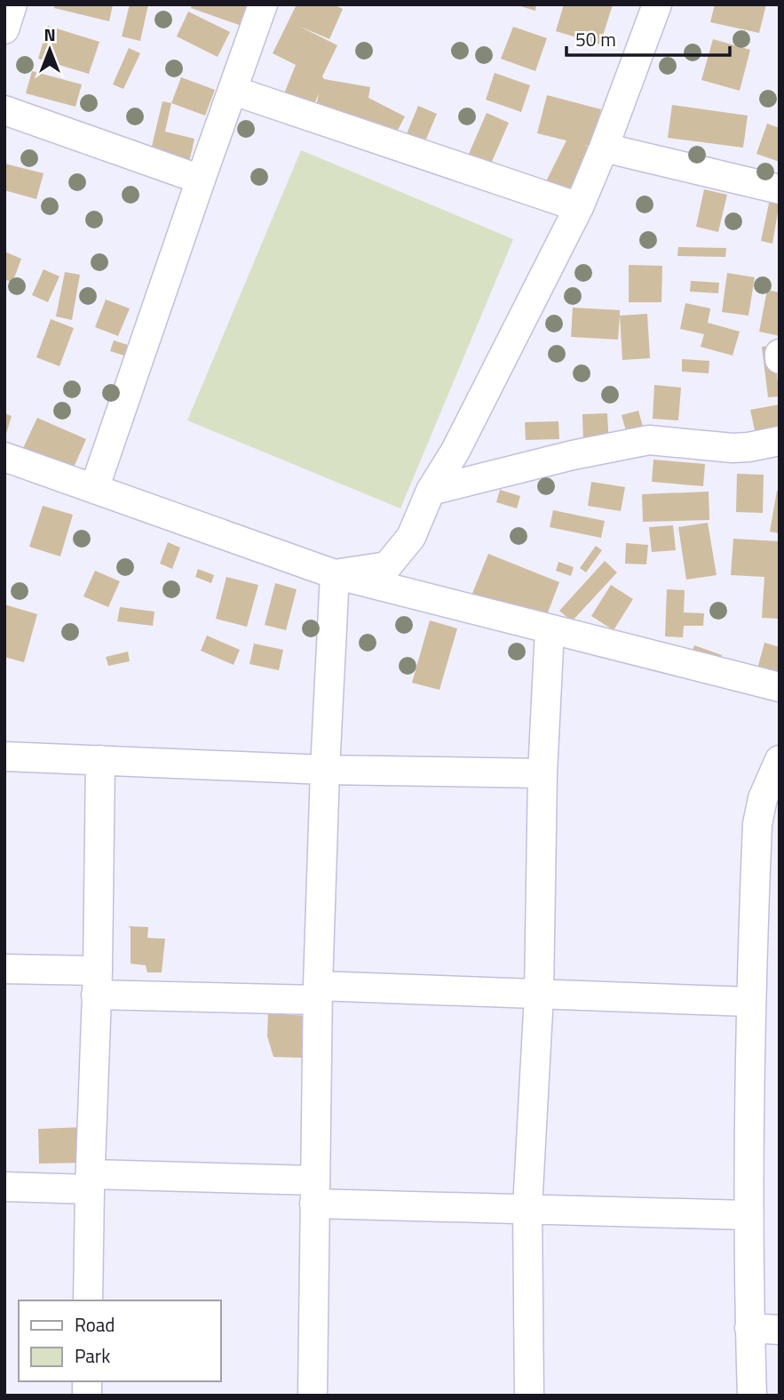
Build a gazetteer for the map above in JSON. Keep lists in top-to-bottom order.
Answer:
{
  "legend": ["Road", "Park"],
  "scale_bar": "50 m",
  "north": "top"
}
